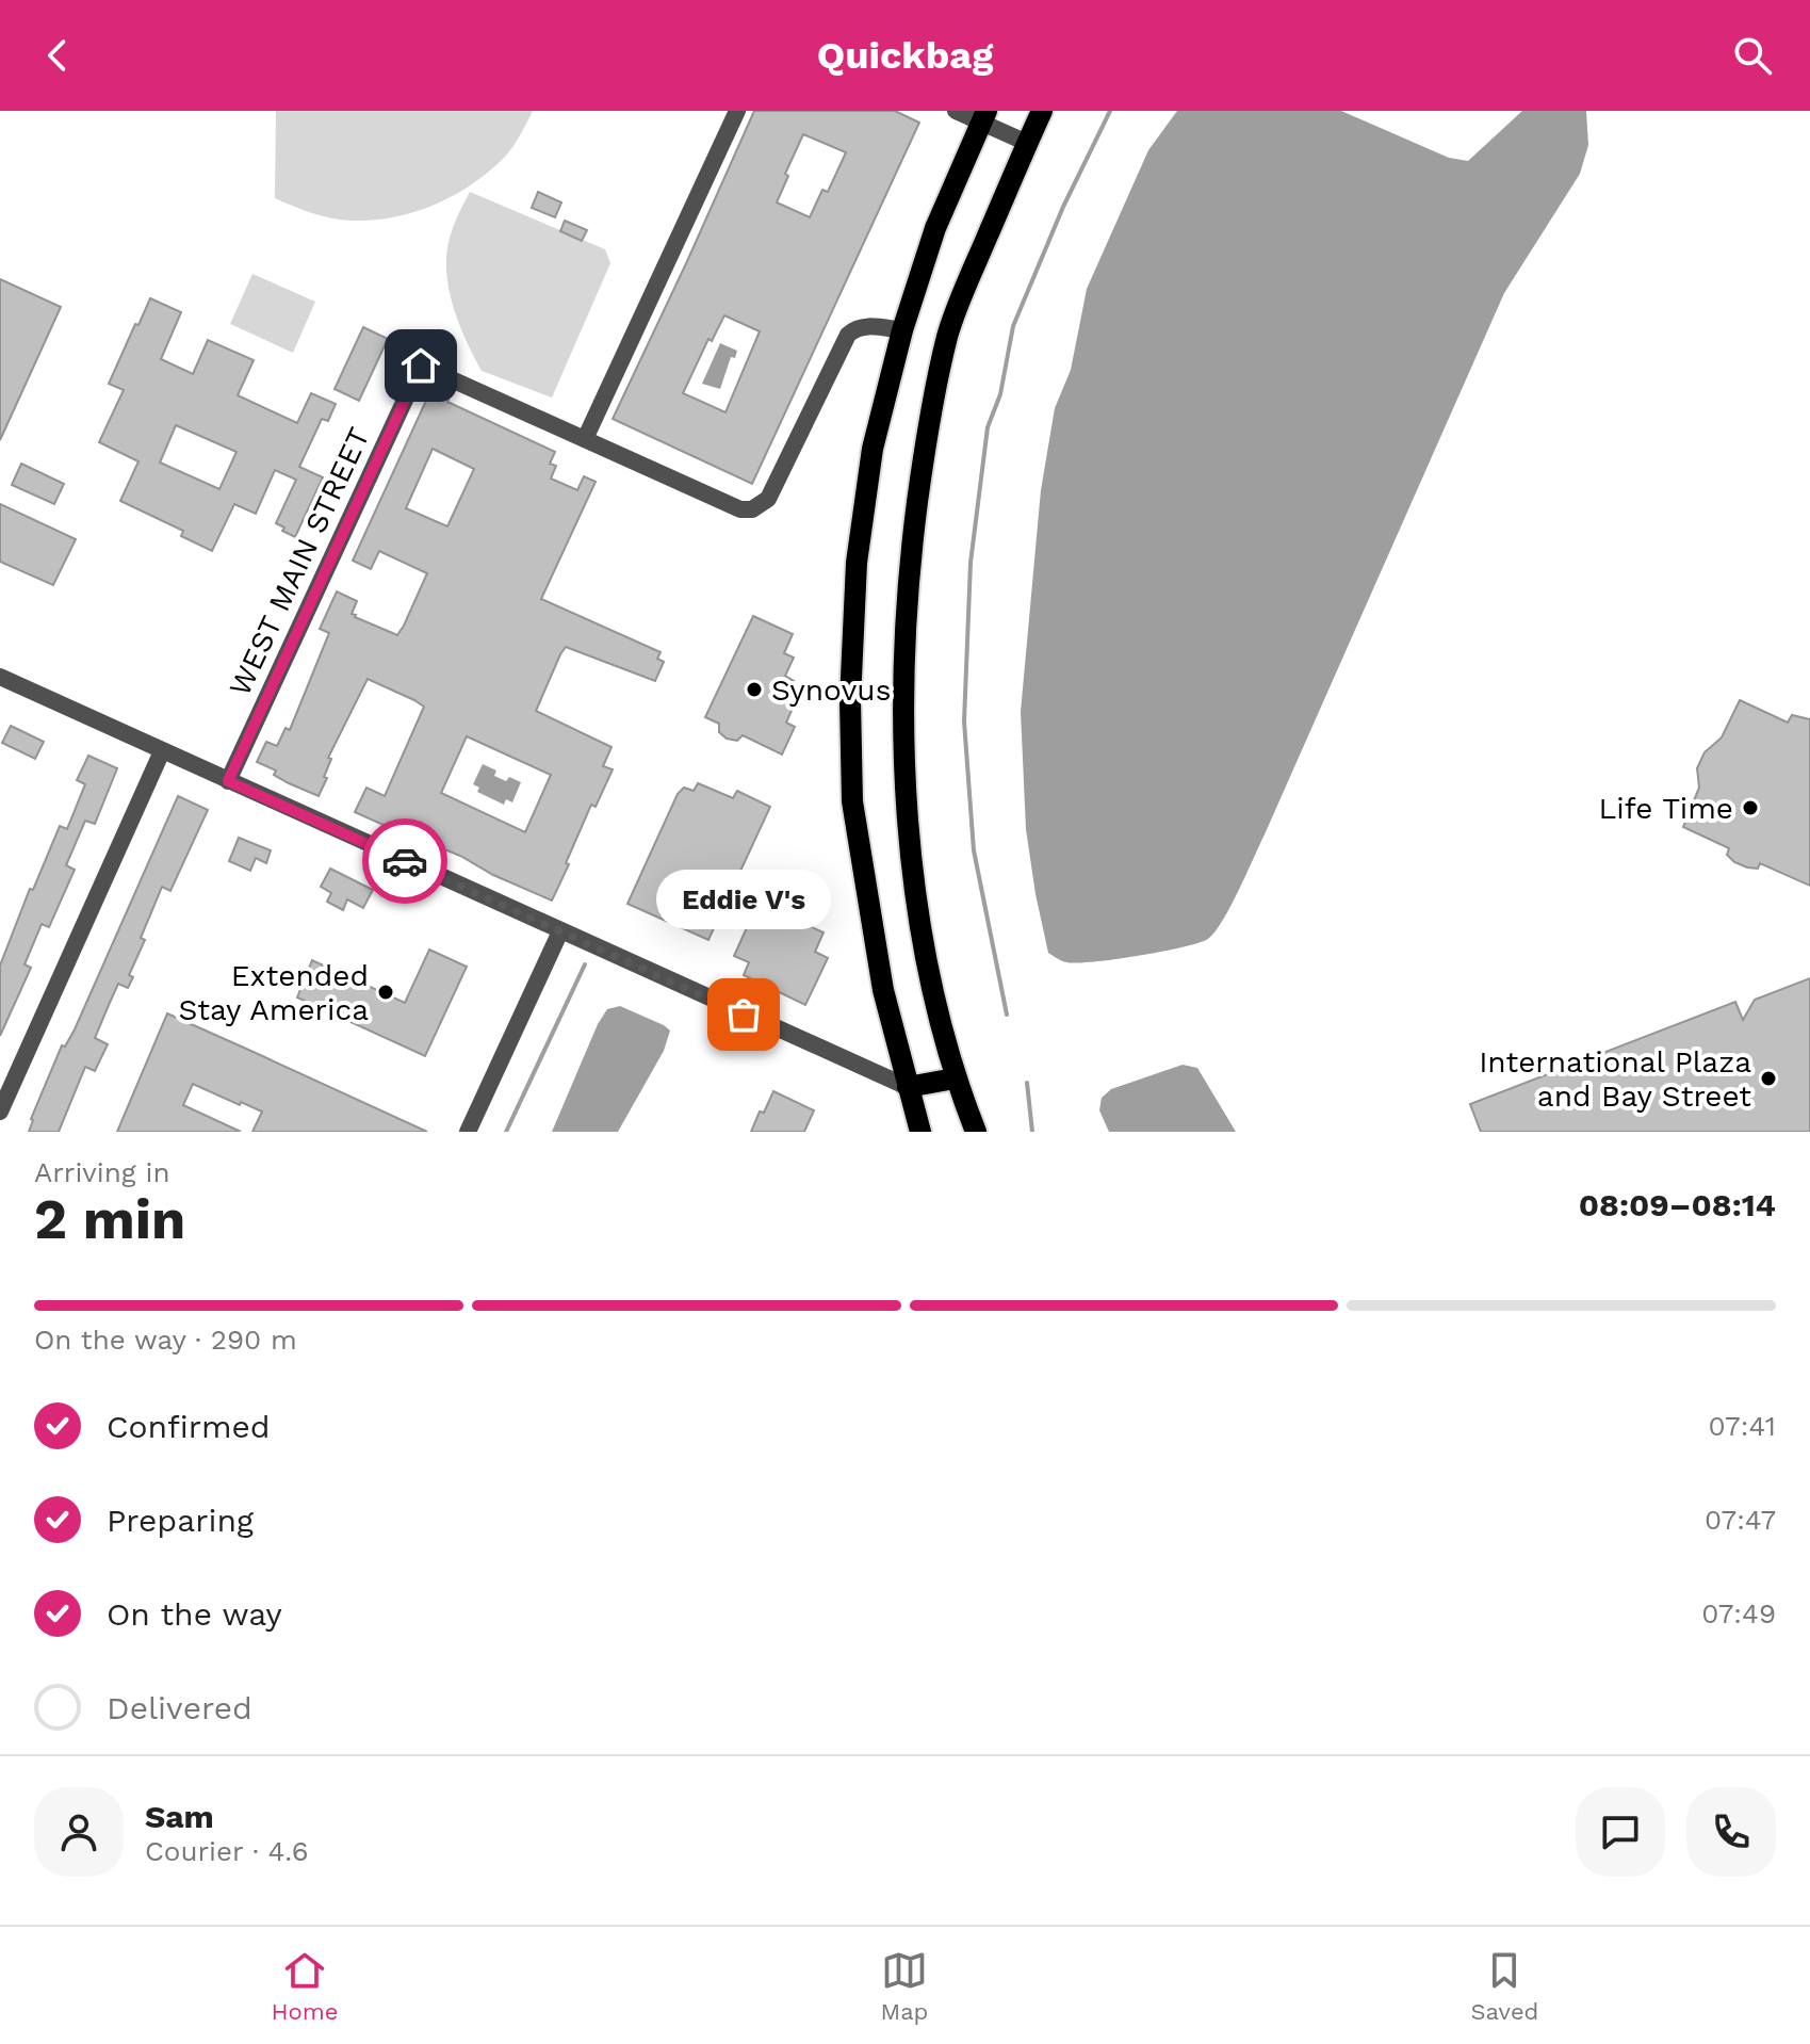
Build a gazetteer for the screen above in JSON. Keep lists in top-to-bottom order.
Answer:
{
  "streets": {
    "street": ["WEST MAIN STREET"]
  },
  "places": [
    "Synovus",
    "Life Time",
    "Extended Stay America",
    "Eddie V's",
    "International Plaza and Bay Street"
  ],
  "page": {
    "header": "Quickbag",
    "bubble": "Eddie V's",
    "heading": ["2 min", "Arriving in", "08:09–08:14"],
    "panel": ["Sam", "Courier · 4.6"],
    "bar": "On the way · 290 m",
    "list": [
      ["Confirmed", "07:41"],
      ["Preparing", "07:47"],
      ["On the way", "07:49"],
      "Delivered"
    ],
    "tabs": ["Home", "Map", "Saved"]
  }
}
